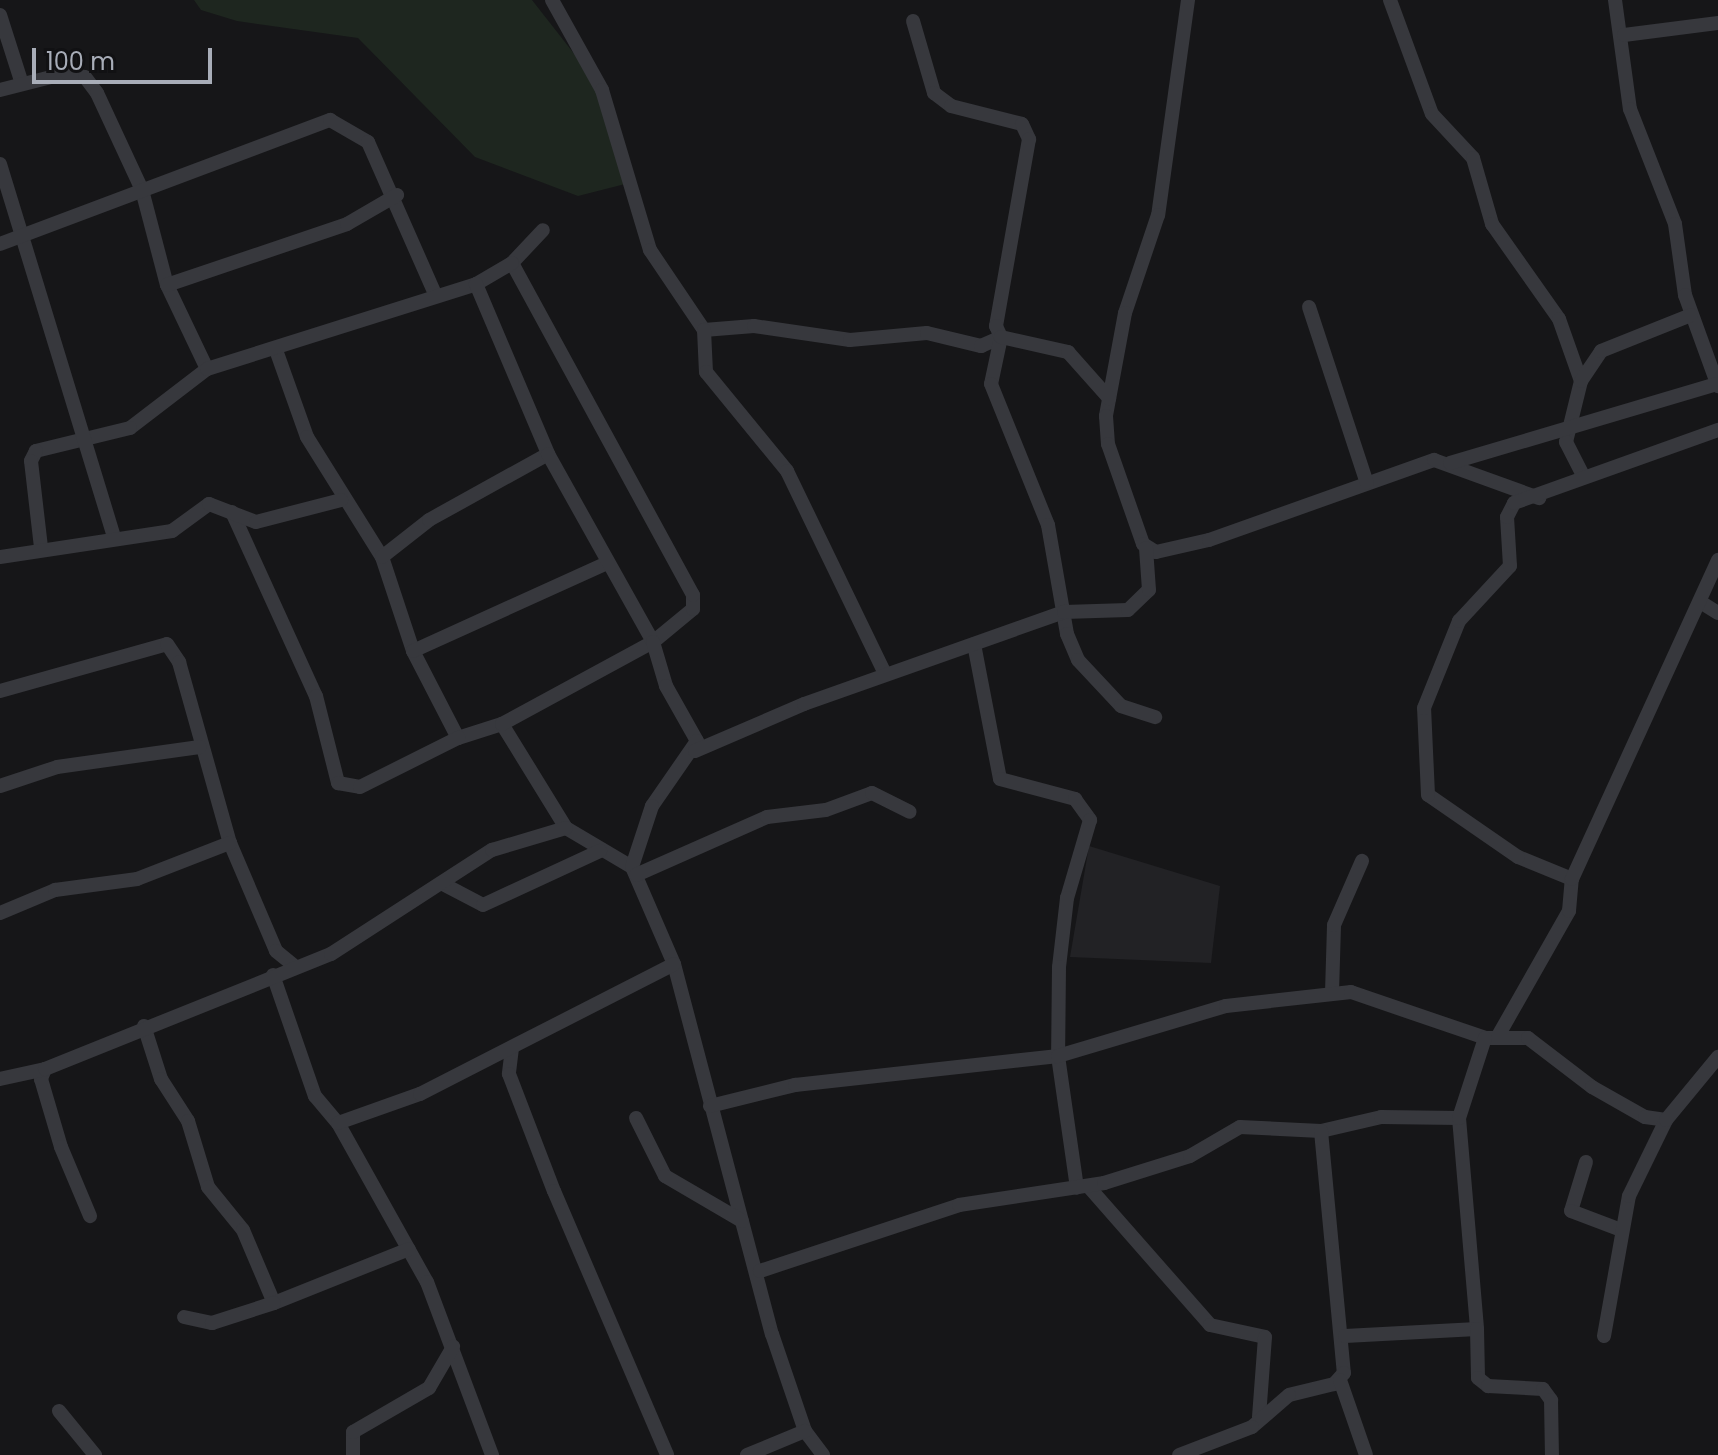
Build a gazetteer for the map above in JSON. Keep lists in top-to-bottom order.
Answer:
{
  "scale_bar": "100 m"
}
